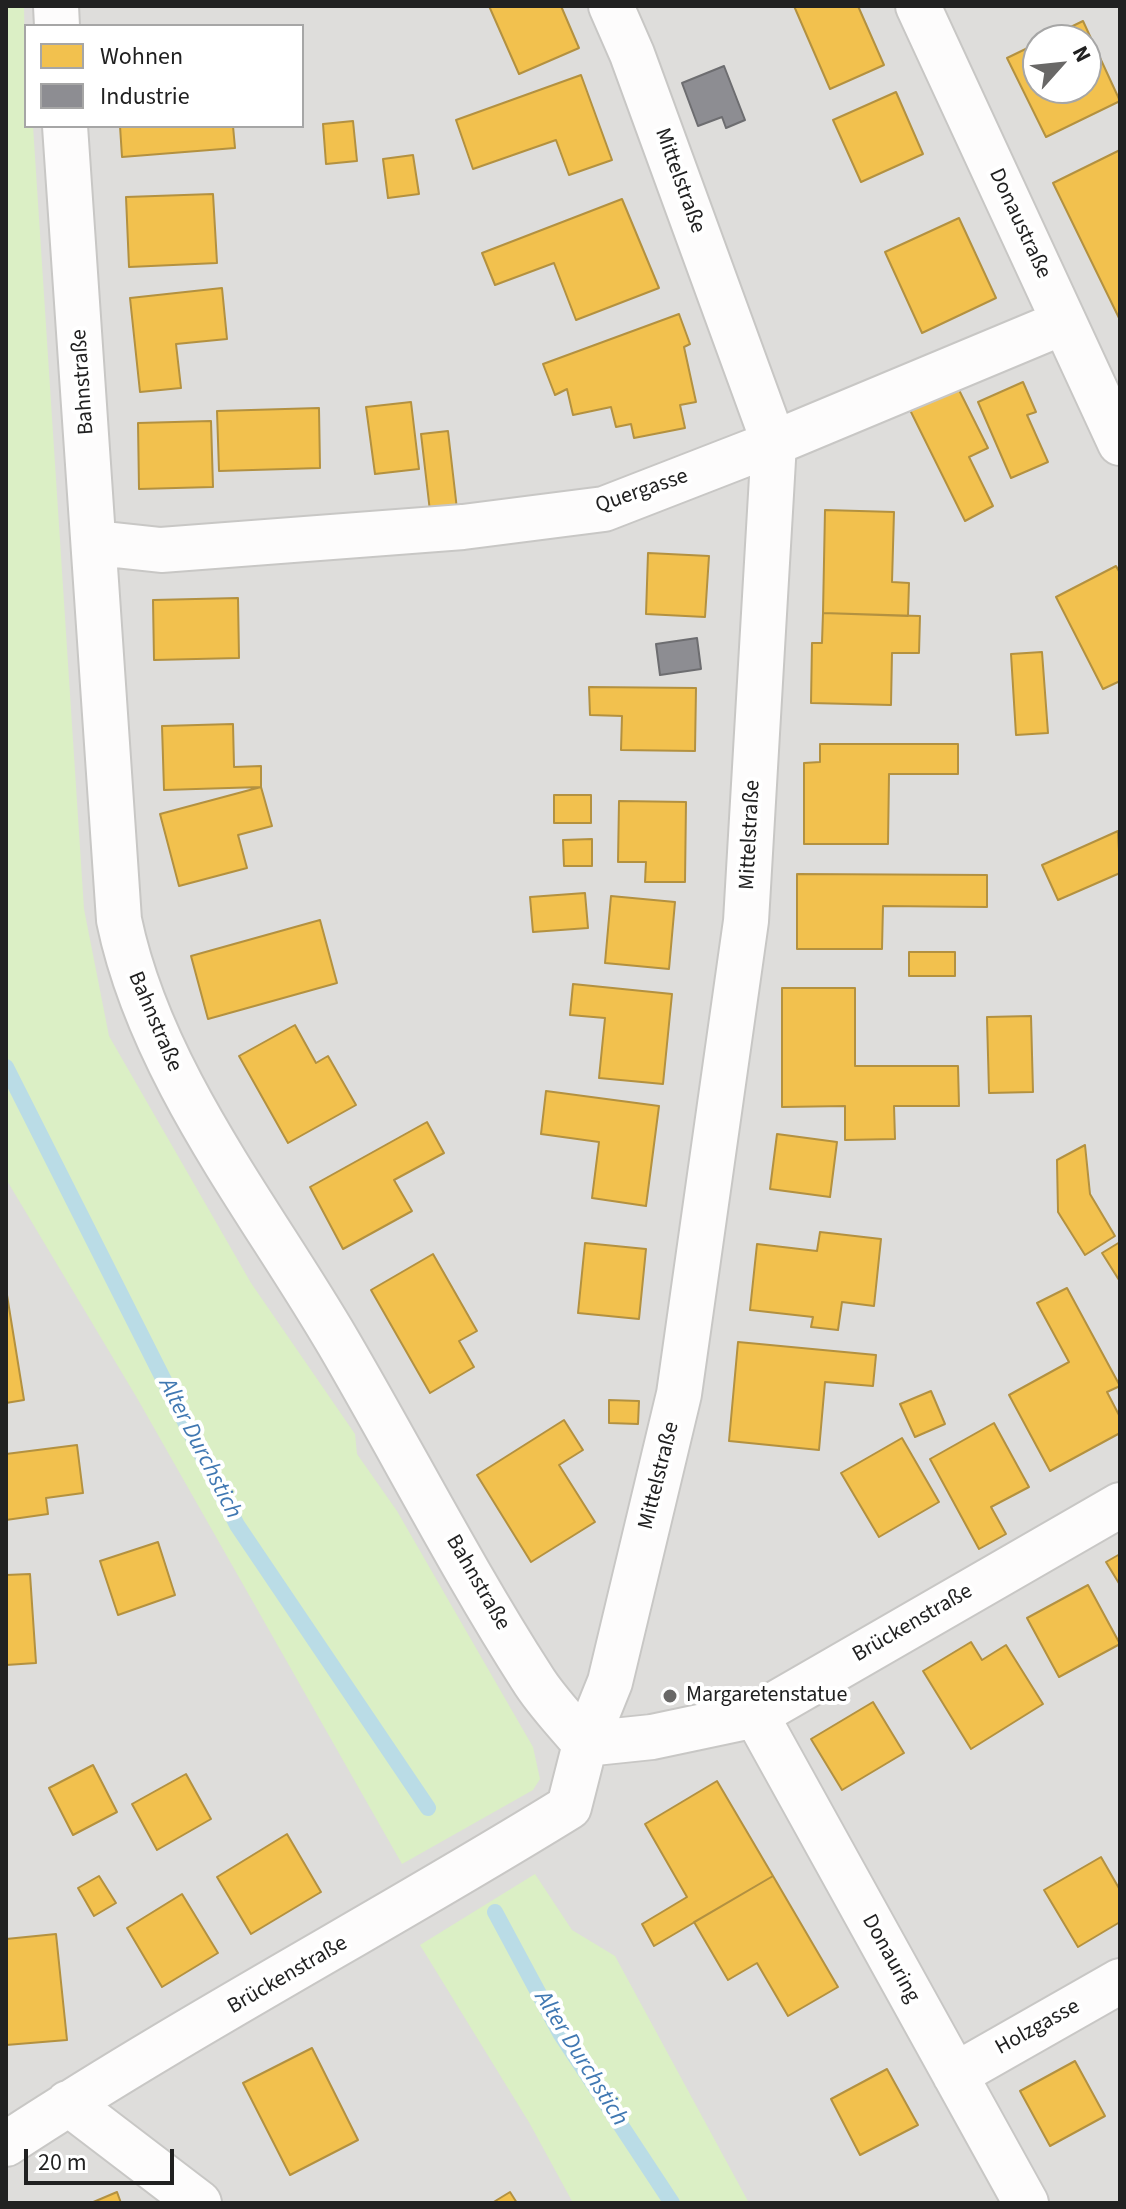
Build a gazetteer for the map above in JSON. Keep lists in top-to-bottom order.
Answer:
{
  "streets": {
    "street": [
      "Mittelstraße",
      "Donaustraße",
      "Bahnstraße",
      "Quergasse",
      "Brückenstraße",
      "Donauring",
      "Holzgasse"
    ]
  },
  "crossings": [
    ["Mittelstraße", "Bahnstraße"],
    ["Mittelstraße", "Quergasse"],
    ["Mittelstraße", "Brückenstraße"],
    ["Donaustraße", "Quergasse"],
    ["Bahnstraße", "Quergasse"],
    ["Bahnstraße", "Brückenstraße"],
    ["Brückenstraße", "Donauring"],
    ["Donauring", "Holzgasse"]
  ],
  "water": ["Alter Durchstich"],
  "places": ["Margaretenstatue"],
  "legend": ["Wohnen", "Industrie"],
  "scale_bar": "20 m",
  "north": "top right"
}
